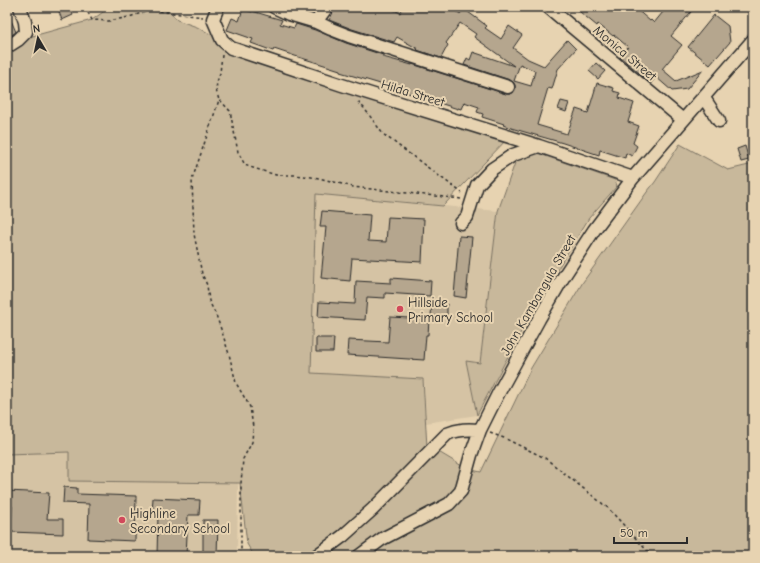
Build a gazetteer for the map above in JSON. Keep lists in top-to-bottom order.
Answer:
{
  "streets": {
    "street": ["Monica Street", "Hilda Street", "John Kambangula Street"]
  },
  "crossings": [
    ["Monica Street", "John Kambangula Street"],
    ["Hilda Street", "John Kambangula Street"]
  ],
  "places": ["Hillside Primary School", "Highline Secondary School"],
  "scale_bar": "50 m",
  "north": "top"
}
